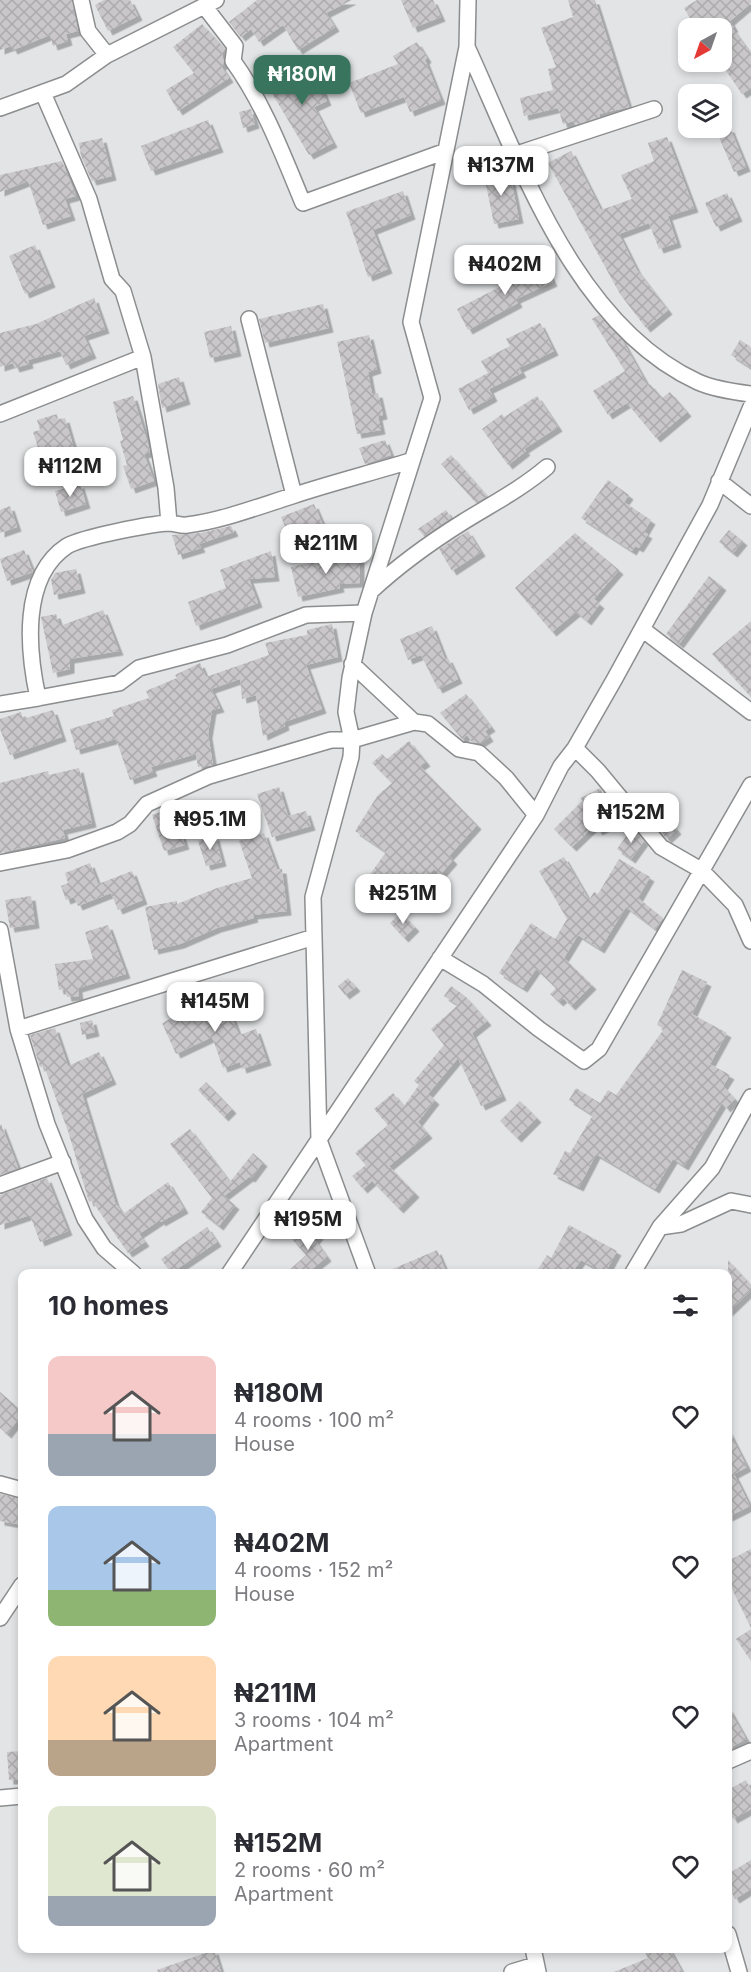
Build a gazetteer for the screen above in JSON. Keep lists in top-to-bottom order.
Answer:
{
  "north": "bottom left",
  "page": {
    "price": [
      "₦180M",
      "₦137M",
      "₦402M",
      "₦112M",
      "₦211M",
      "₦152M",
      "₦95.1M",
      "₦251M",
      "₦145M",
      "₦195M"
    ],
    "heading": "10 homes",
    "list": [
      {
        "name": "₦180M",
        "note": "4 rooms · 100 m² · House"
      },
      {
        "name": "₦402M",
        "note": "4 rooms · 152 m² · House"
      },
      {
        "name": "₦211M",
        "note": "3 rooms · 104 m² · Apartment"
      },
      {
        "name": "₦152M",
        "note": "2 rooms · 60 m² · Apartment"
      }
    ]
  }
}
